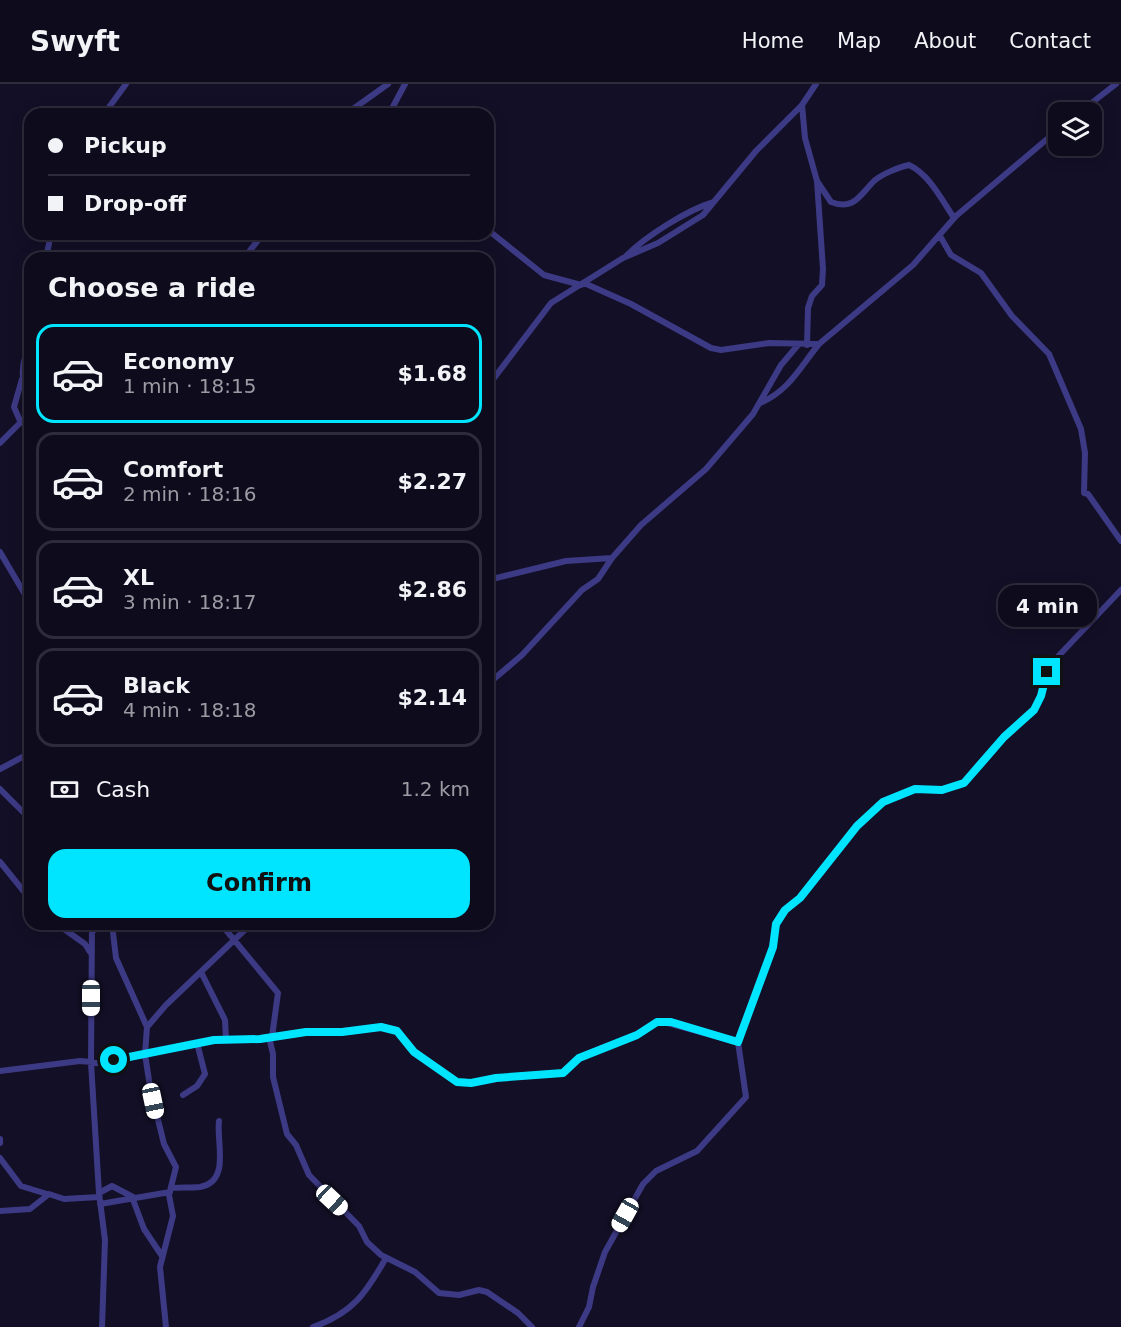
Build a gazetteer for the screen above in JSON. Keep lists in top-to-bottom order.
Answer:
{
  "page": {
    "header": "Swyft",
    "nav": [
      "Home",
      "Map",
      "About",
      "Contact"
    ],
    "banner": ["Pickup", "Drop-off"],
    "heading": "Choose a ride",
    "list": [
      {
        "name": "Economy",
        "note": "1 min · 18:15",
        "value": "$1.68"
      },
      {
        "name": "Comfort",
        "note": "2 min · 18:16",
        "value": "$2.27"
      },
      {
        "name": "XL",
        "note": "3 min · 18:17",
        "value": "$2.86"
      },
      {
        "name": "Black",
        "note": "4 min · 18:18",
        "value": "$2.14"
      }
    ],
    "bubble": "4 min",
    "pay": ["Cash", "1.2 km"],
    "buttons": "Confirm"
  }
}
